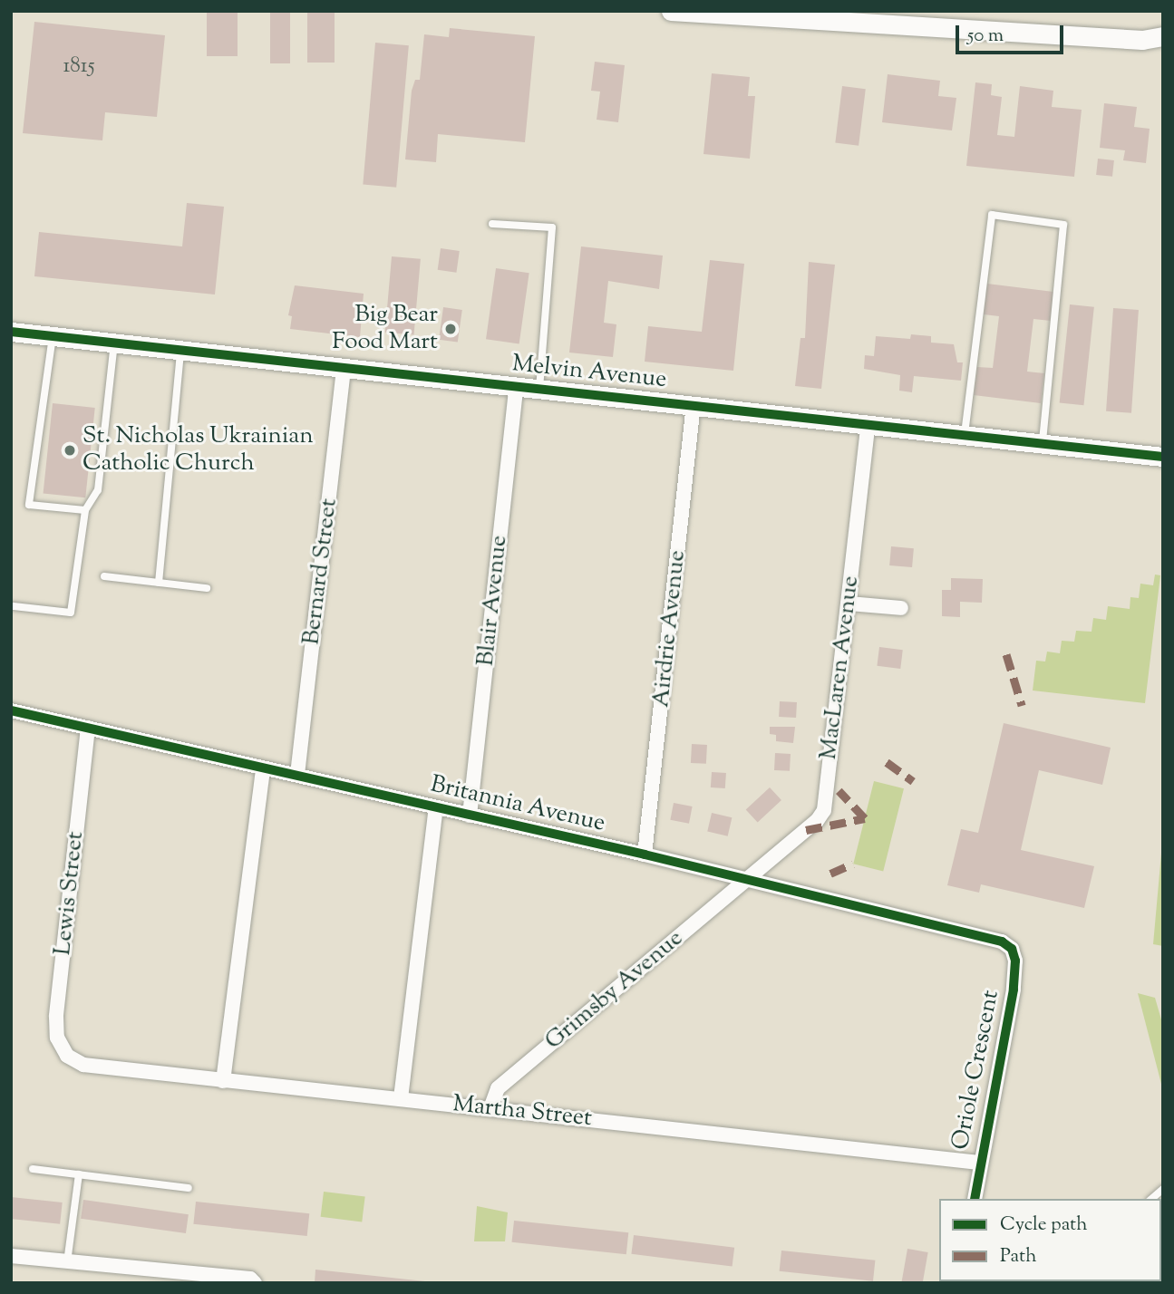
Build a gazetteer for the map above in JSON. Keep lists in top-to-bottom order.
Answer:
{
  "streets": {
    "street": [
      "Melvin Avenue",
      "Bernard Street",
      "Blair Avenue",
      "Airdrie Avenue",
      "MacLaren Avenue",
      "Britannia Avenue",
      "Lewis Street",
      "Grimsby Avenue",
      "Oriole Crescent",
      "Martha Street"
    ]
  },
  "crossings": [
    ["Melvin Avenue", "Bernard Street"],
    ["Melvin Avenue", "Blair Avenue"],
    ["Melvin Avenue", "Airdrie Avenue"],
    ["Melvin Avenue", "MacLaren Avenue"],
    ["Bernard Street", "Britannia Avenue"],
    ["Blair Avenue", "Britannia Avenue"],
    ["Airdrie Avenue", "Britannia Avenue"],
    ["MacLaren Avenue", "Britannia Avenue"],
    ["MacLaren Avenue", "Grimsby Avenue"],
    ["Britannia Avenue", "Lewis Street"],
    ["Britannia Avenue", "Grimsby Avenue"],
    ["Britannia Avenue", "Oriole Crescent"],
    ["Lewis Street", "Martha Street"],
    ["Grimsby Avenue", "Martha Street"],
    ["Oriole Crescent", "Martha Street"]
  ],
  "places": ["Big Bear Food Mart", "St. Nicholas Ukrainian Catholic Church"],
  "house_numbers": ["1815"],
  "legend": ["Cycle path", "Path"],
  "scale_bar": "50 m"
}
